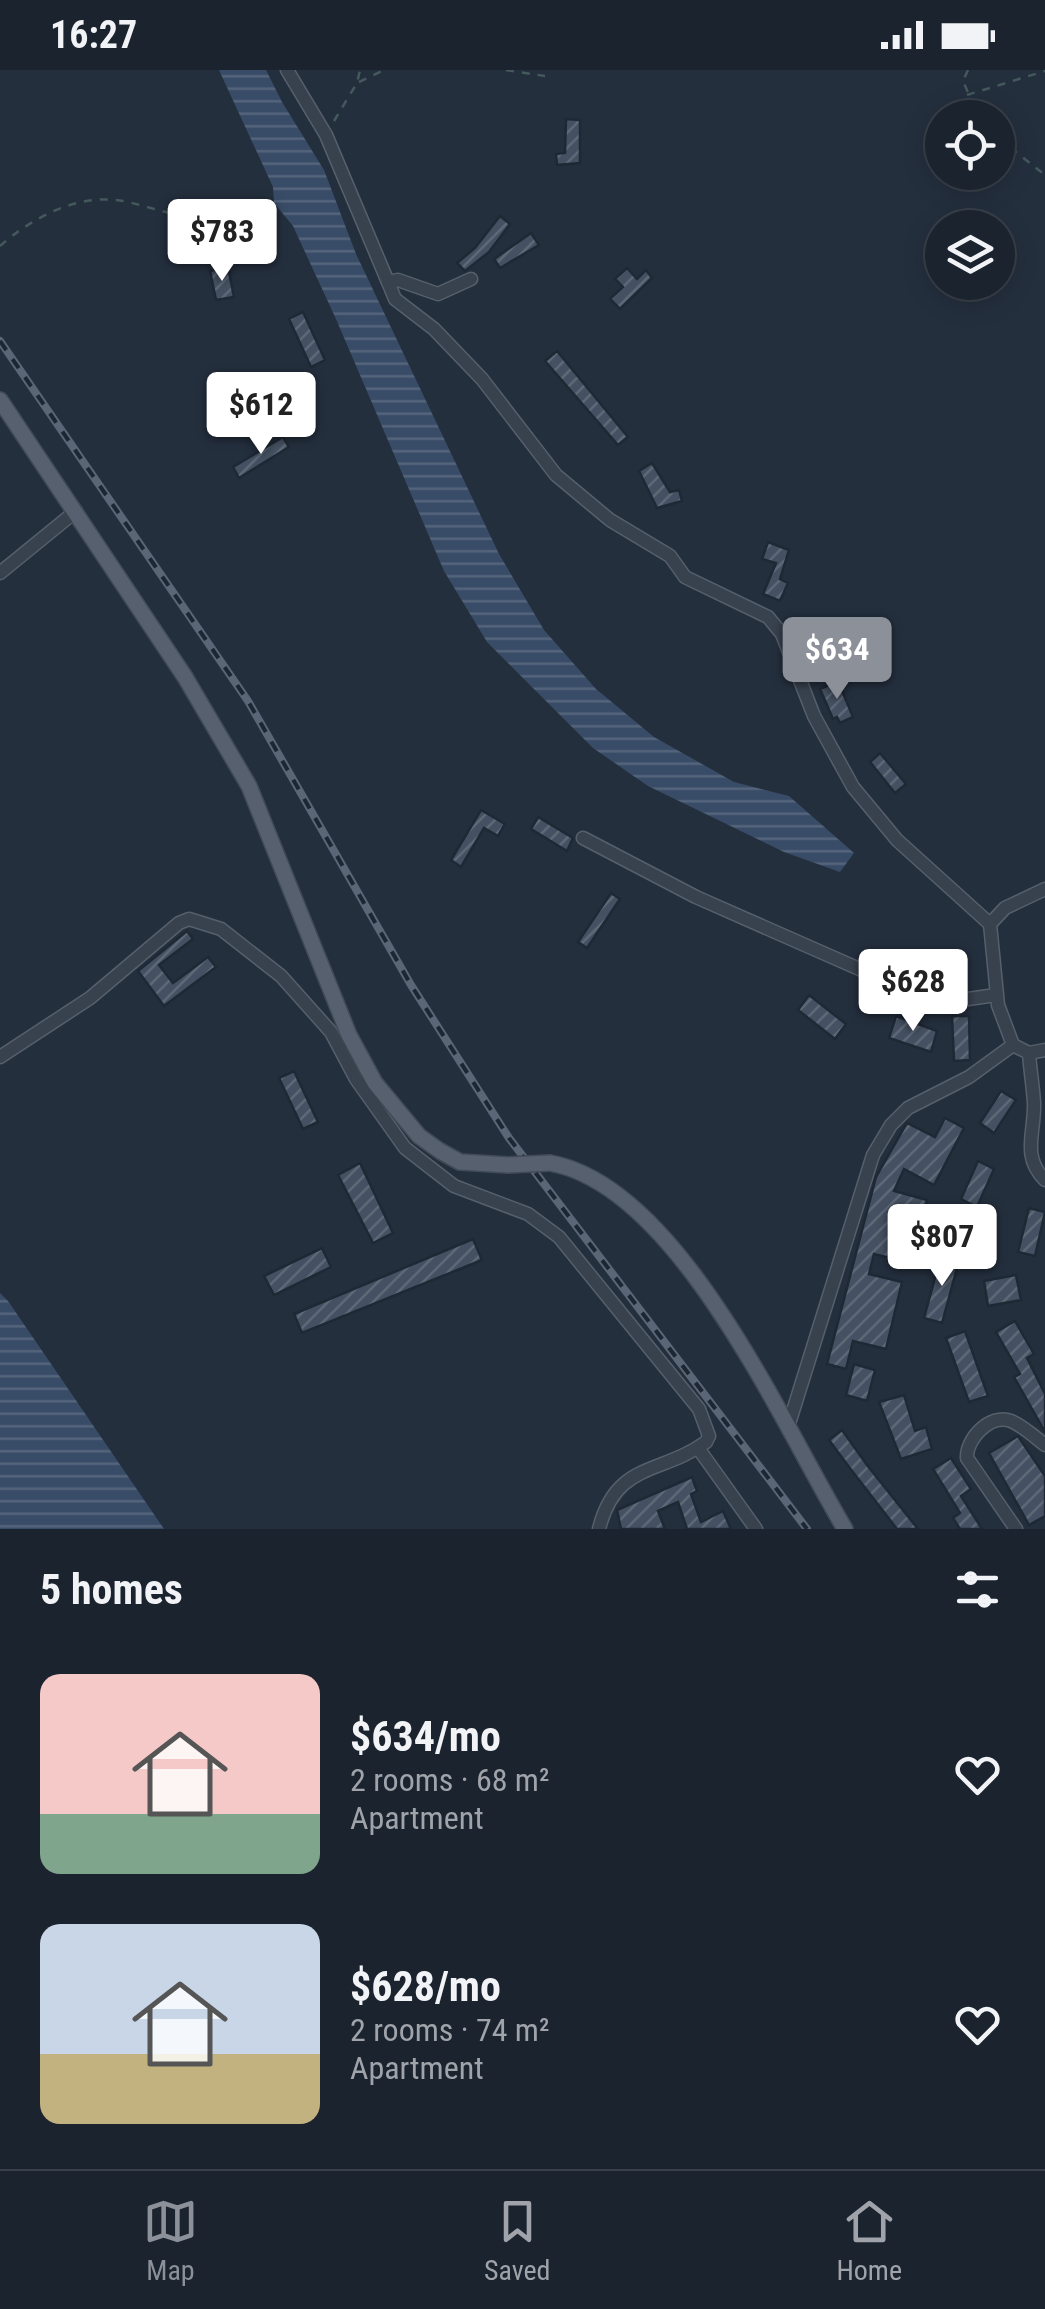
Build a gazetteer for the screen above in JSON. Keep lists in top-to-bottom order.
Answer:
{
  "page": {
    "status": "16:27",
    "price": [
      "$783",
      "$612",
      "$634",
      "$628",
      "$807"
    ],
    "heading": "5 homes",
    "list": [
      {
        "name": "$634/mo",
        "note": "2 rooms · 68 m² · Apartment"
      },
      {
        "name": "$628/mo",
        "note": "2 rooms · 74 m² · Apartment"
      }
    ],
    "tabs": ["Map", "Saved", "Home"]
  }
}
